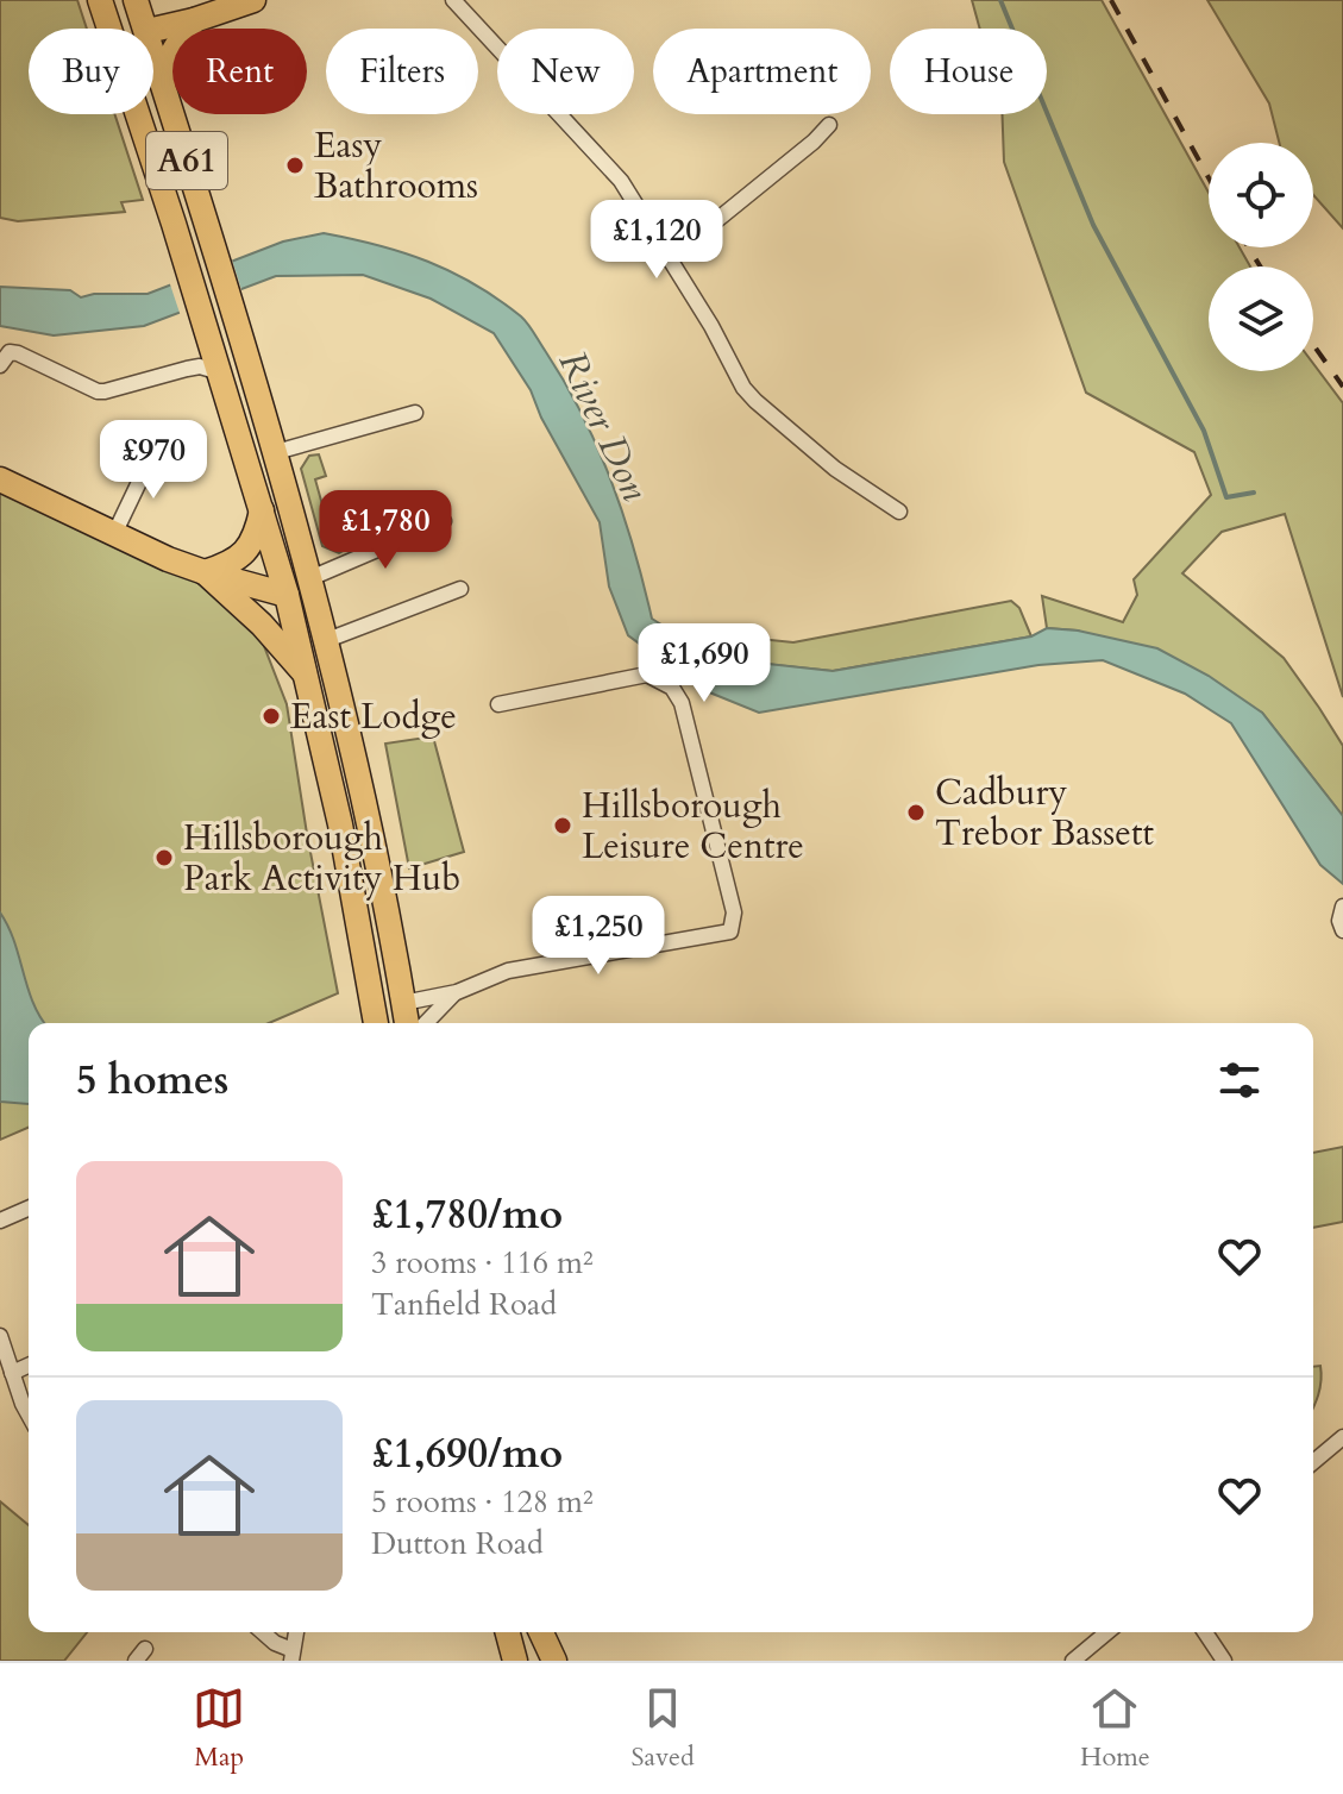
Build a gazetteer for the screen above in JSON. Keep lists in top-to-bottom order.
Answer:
{
  "streets": {
    "main road": ["A61"]
  },
  "water": ["River Don"],
  "places": [
    "Easy Bathrooms",
    "East Lodge",
    "Cadbury Trebor Bassett",
    "Hillsborough Leisure Centre",
    "Hillsborough Park Activity Hub"
  ],
  "page": {
    "chip": [
      "Buy",
      "Rent",
      "Filters",
      "New",
      "Apartment",
      "House"
    ],
    "price": [
      "£1,120",
      "£970",
      "£1,780",
      "£1,690",
      "£1,250"
    ],
    "heading": "5 homes",
    "list": [
      {
        "name": "£1,780/mo",
        "note": "3 rooms · 116 m² · Tanfield Road"
      },
      {
        "name": "£1,690/mo",
        "note": "5 rooms · 128 m² · Dutton Road"
      }
    ],
    "tabs": ["Map", "Saved", "Home"]
  }
}
